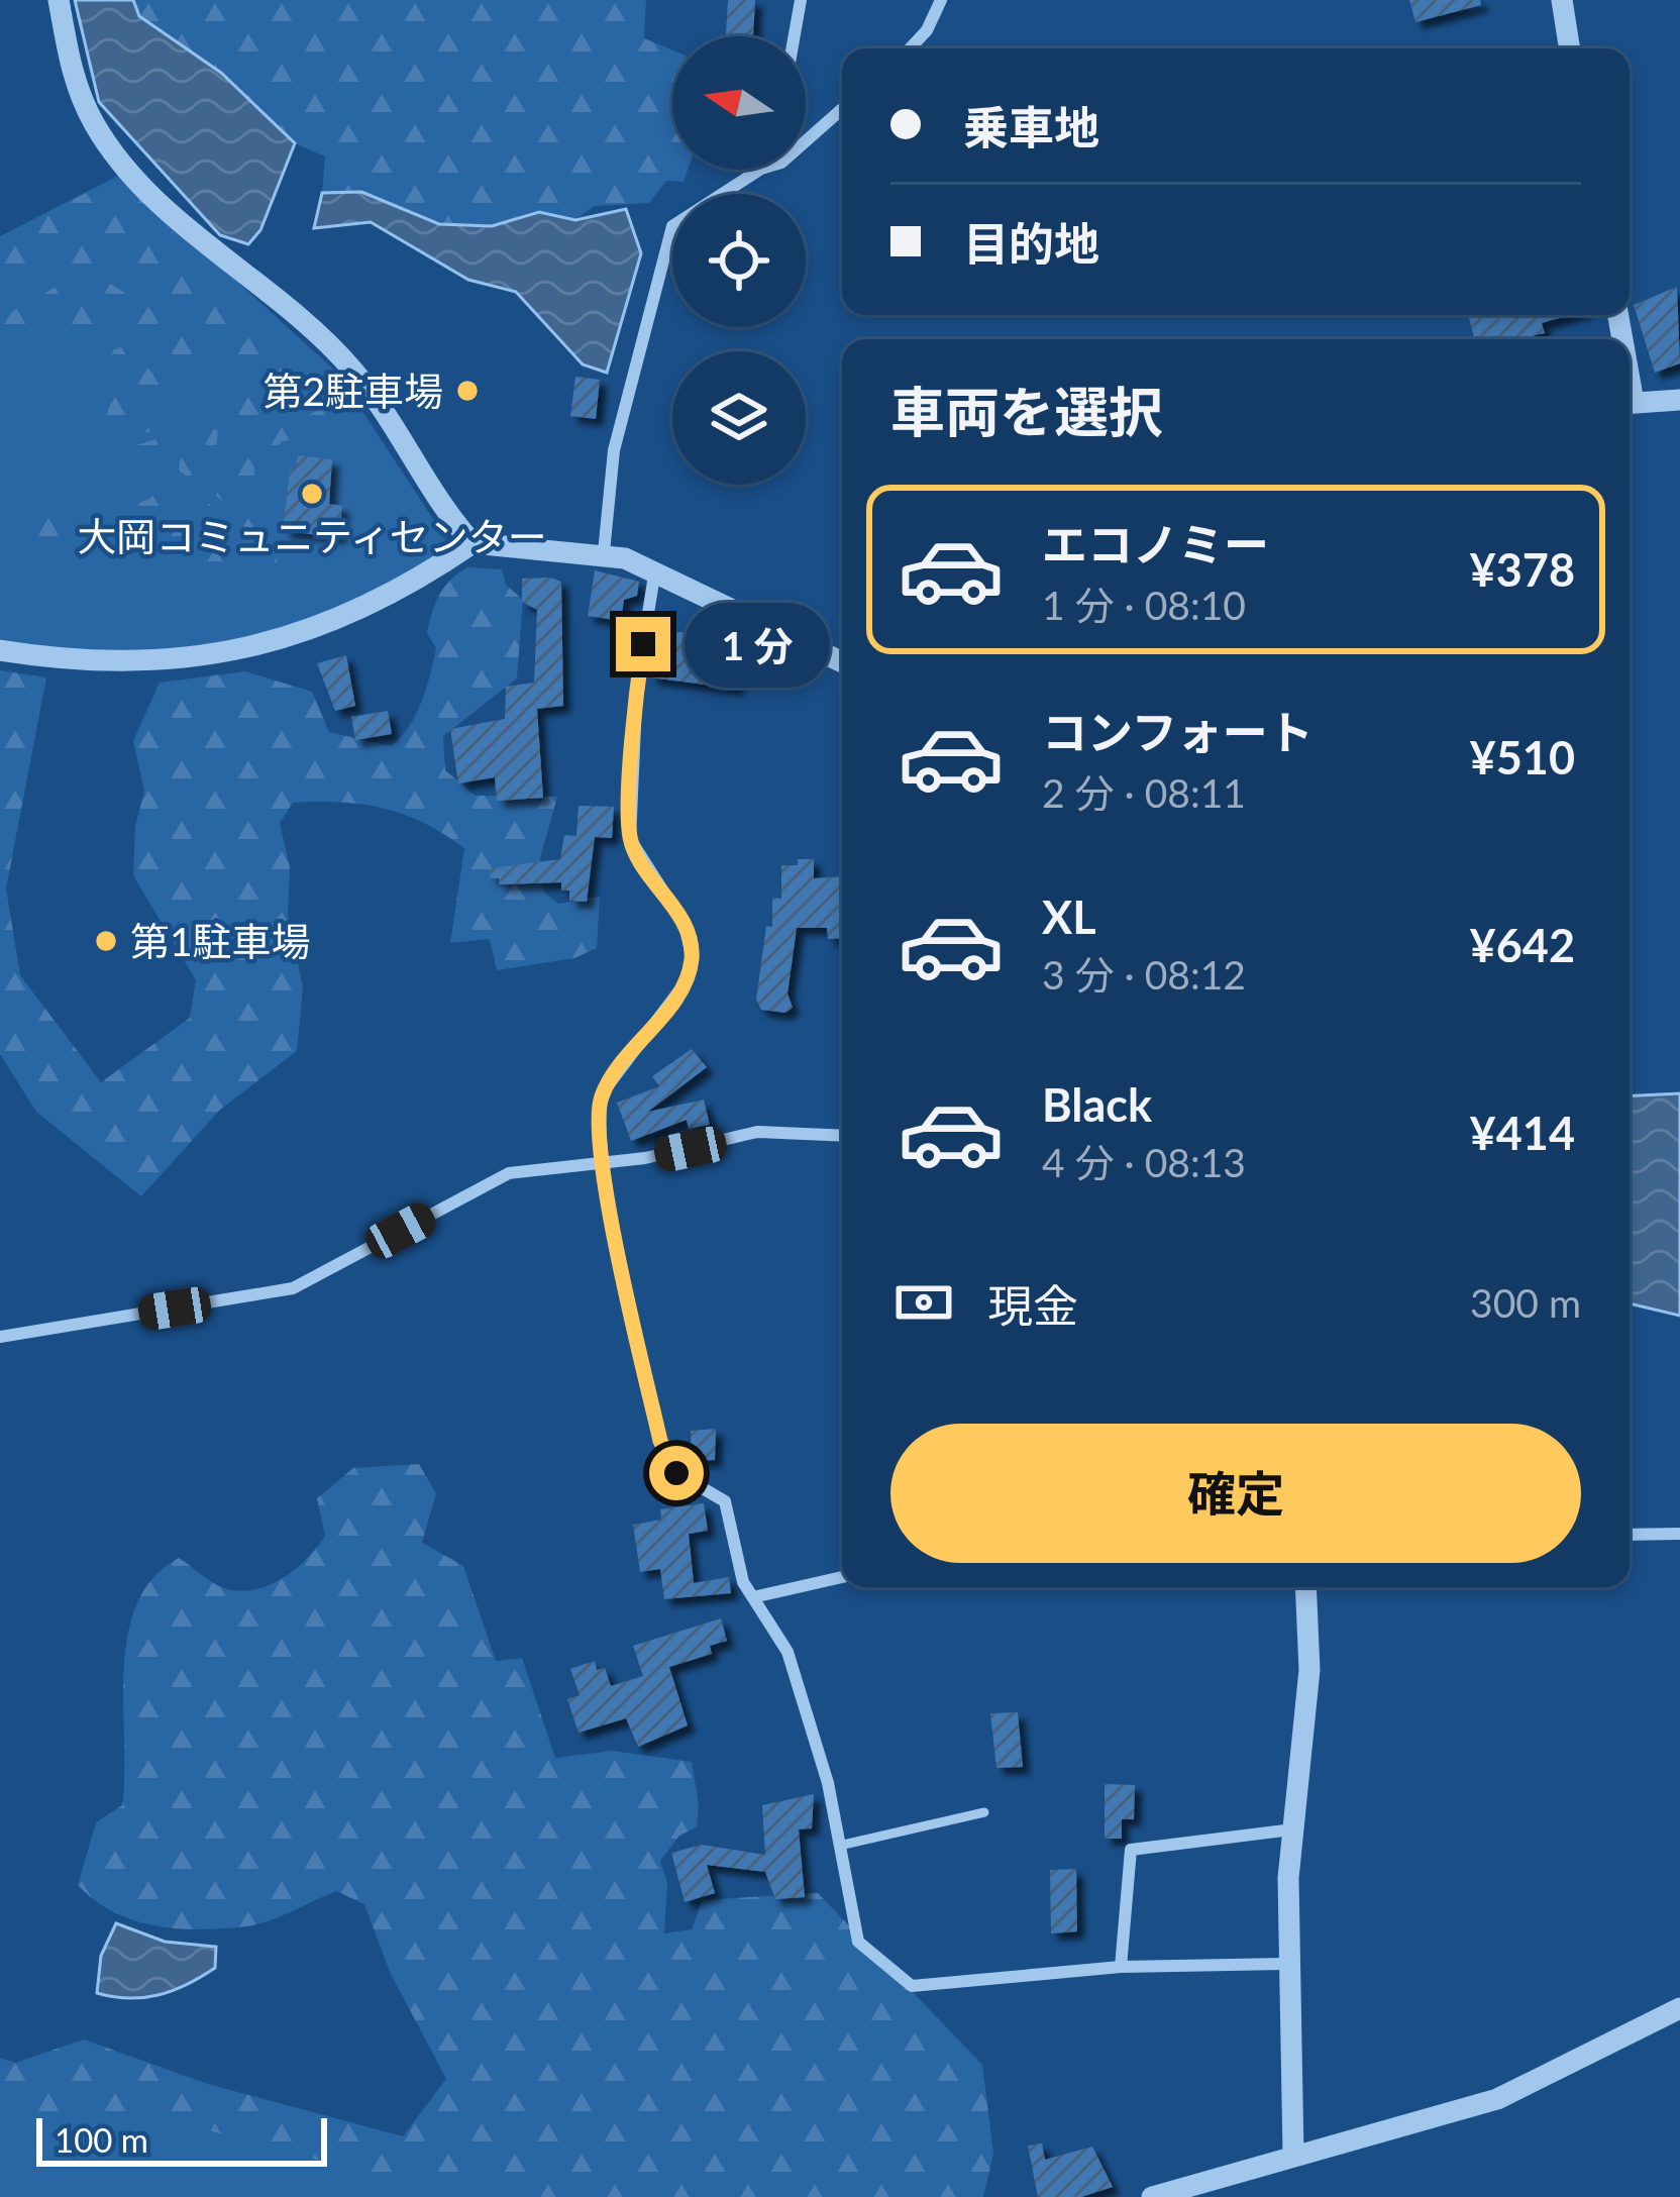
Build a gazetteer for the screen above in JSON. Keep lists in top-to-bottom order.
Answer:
{
  "places": ["第2駐車場", "大岡コミュニティセンター", "第1駐車場"],
  "scale_bar": "100 m",
  "north": "left",
  "page": {
    "banner": ["乗車地", "目的地"],
    "heading": "車両を選択",
    "list": [
      {
        "name": "エコノミー",
        "note": "1 分 · 08:10",
        "value": "¥378"
      },
      {
        "name": "コンフォート",
        "note": "2 分 · 08:11",
        "value": "¥510"
      },
      {
        "name": "XL",
        "note": "3 分 · 08:12",
        "value": "¥642"
      },
      {
        "name": "Black",
        "note": "4 分 · 08:13",
        "value": "¥414"
      }
    ],
    "bubble": "1 分",
    "pay": ["現金", "300 m"],
    "buttons": "確定",
    "scale": "100 m"
  }
}
